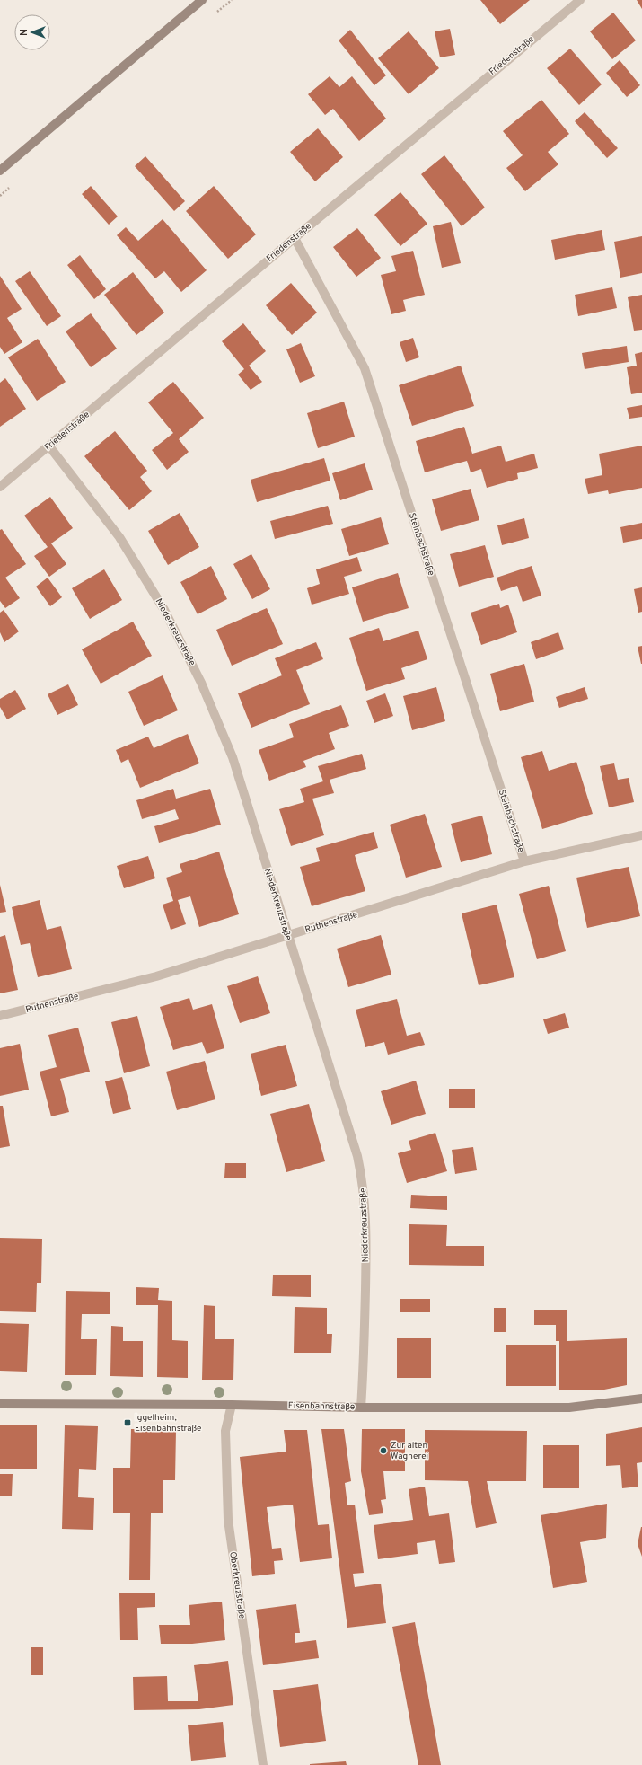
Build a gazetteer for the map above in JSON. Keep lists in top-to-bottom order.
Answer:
{
  "streets": {
    "main road": ["Eisenbahnstraße"],
    "street": [
      "Friedenstraße",
      "Steinbachstraße",
      "Niederkreuzstraße",
      "Ruthenstraße",
      "Oberkreuzstraße"
    ]
  },
  "crossings": [
    ["Friedenstraße", "Steinbachstraße"],
    ["Friedenstraße", "Niederkreuzstraße"],
    ["Steinbachstraße", "Ruthenstraße"],
    ["Niederkreuzstraße", "Ruthenstraße"],
    ["Niederkreuzstraße", "Eisenbahnstraße"],
    ["Eisenbahnstraße", "Oberkreuzstraße"]
  ],
  "places": {
    "transit": ["Iggelheim, Eisenbahnstraße"],
    "other": ["Zur alten Wagnerei"]
  },
  "north": "left"
}
